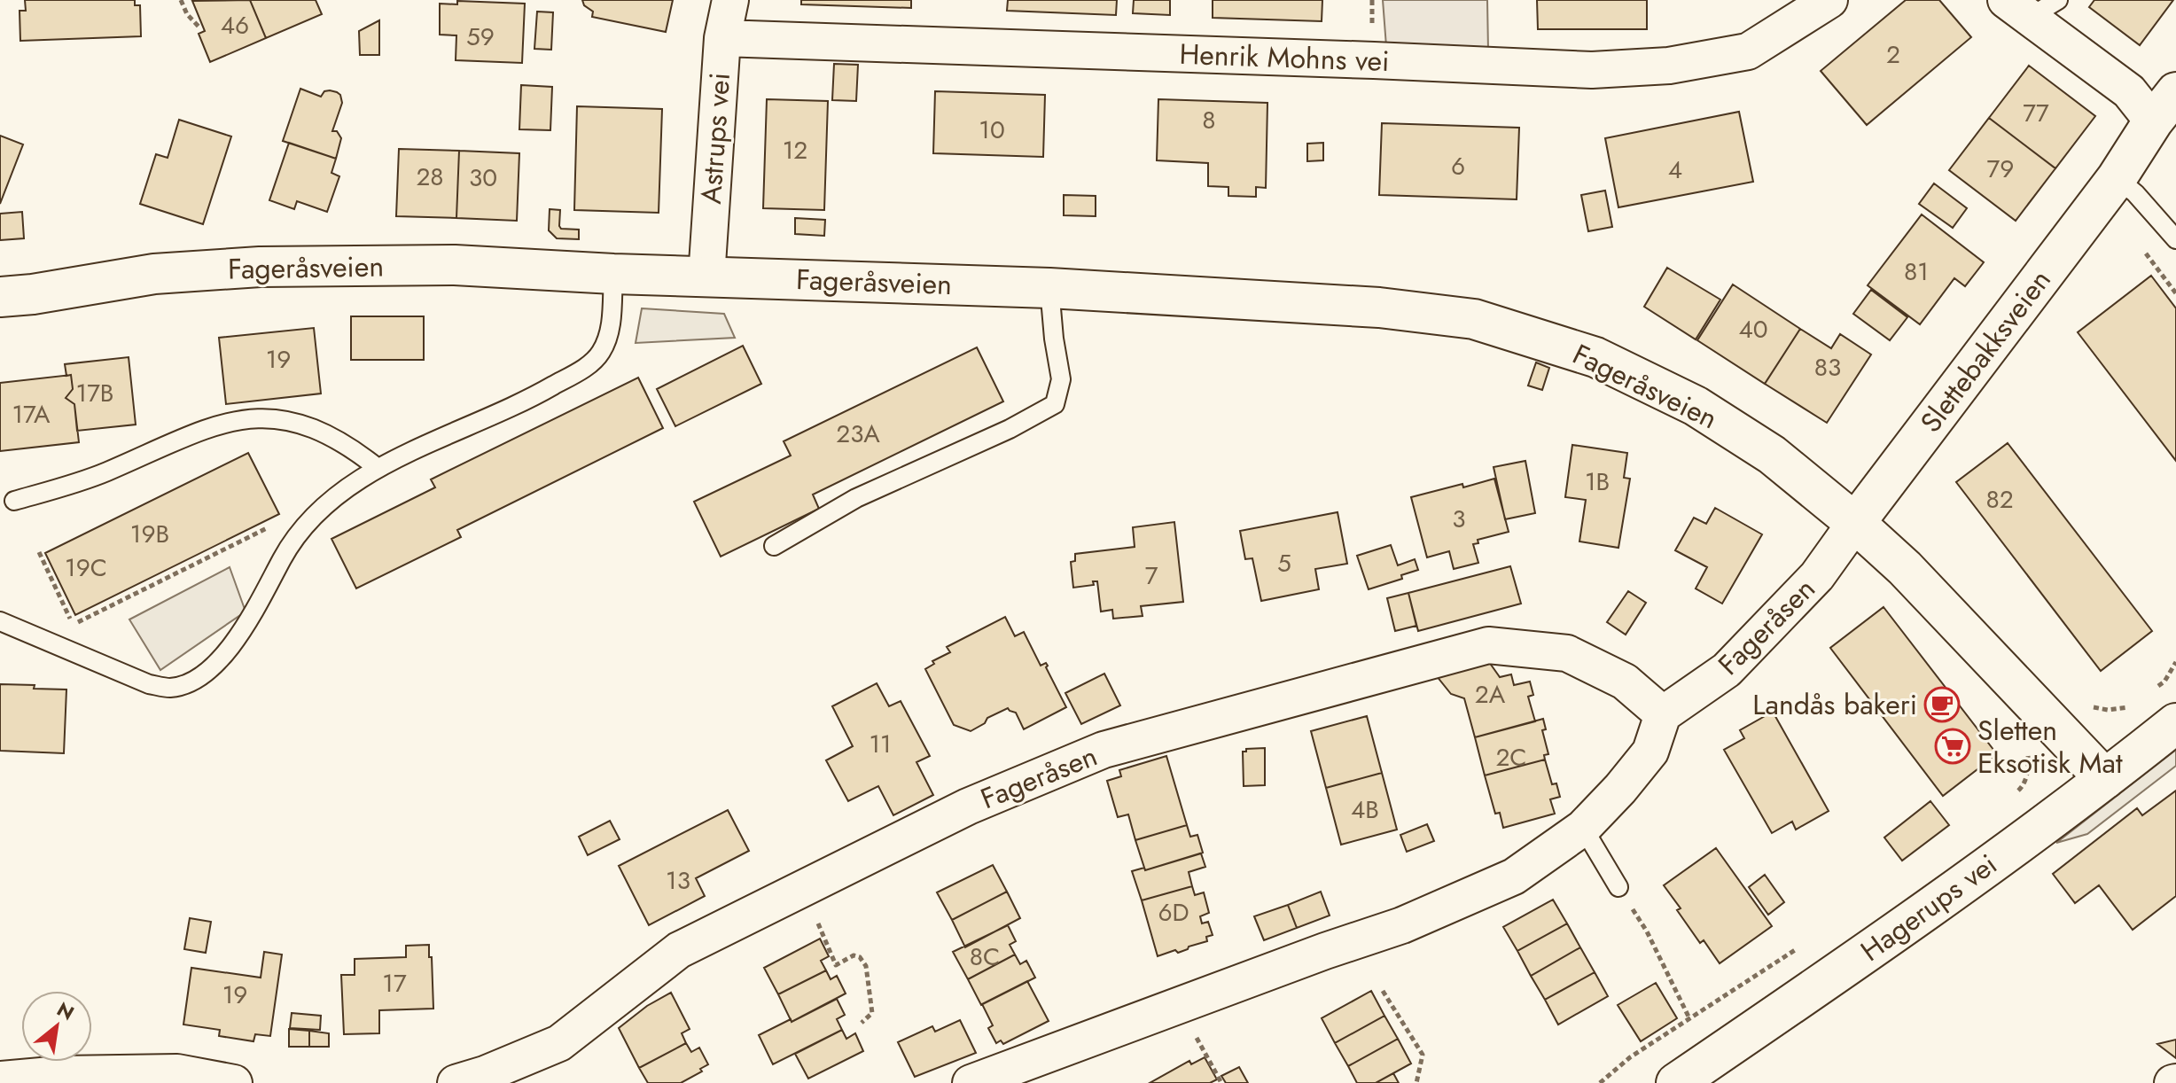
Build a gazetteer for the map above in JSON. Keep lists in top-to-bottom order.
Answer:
{
  "streets": {
    "street": [
      "Henrik Mohns vei",
      "Astrups vei",
      "Fageråsveien",
      "Slettebakksveien",
      "Fageråsen",
      "Hagerups vei"
    ]
  },
  "crossings": [
    ["Henrik Mohns vei", "Astrups vei"],
    ["Astrups vei", "Fageråsveien"],
    ["Fageråsveien", "Slettebakksveien"],
    ["Fageråsveien", "Fageråsen"],
    ["Fageråsveien", "Hagerups vei"],
    ["Slettebakksveien", "Fageråsen"]
  ],
  "places": {
    "cafe": ["Landås bakeri"],
    "supermarket": ["Sletten Eksotisk Mat"]
  },
  "house_numbers": [
    "46",
    "59",
    "2",
    "77",
    "8",
    "10",
    "12",
    "6",
    "79",
    "4",
    "28",
    "30",
    "81",
    "40",
    "19",
    "83",
    "17B",
    "17A",
    "23A",
    "1B",
    "82",
    "3",
    "19B",
    "5",
    "19C",
    "7",
    "2A",
    "11",
    "2C",
    "4B",
    "13",
    "6D",
    "8C",
    "17",
    "19"
  ],
  "north": "top right"
}
